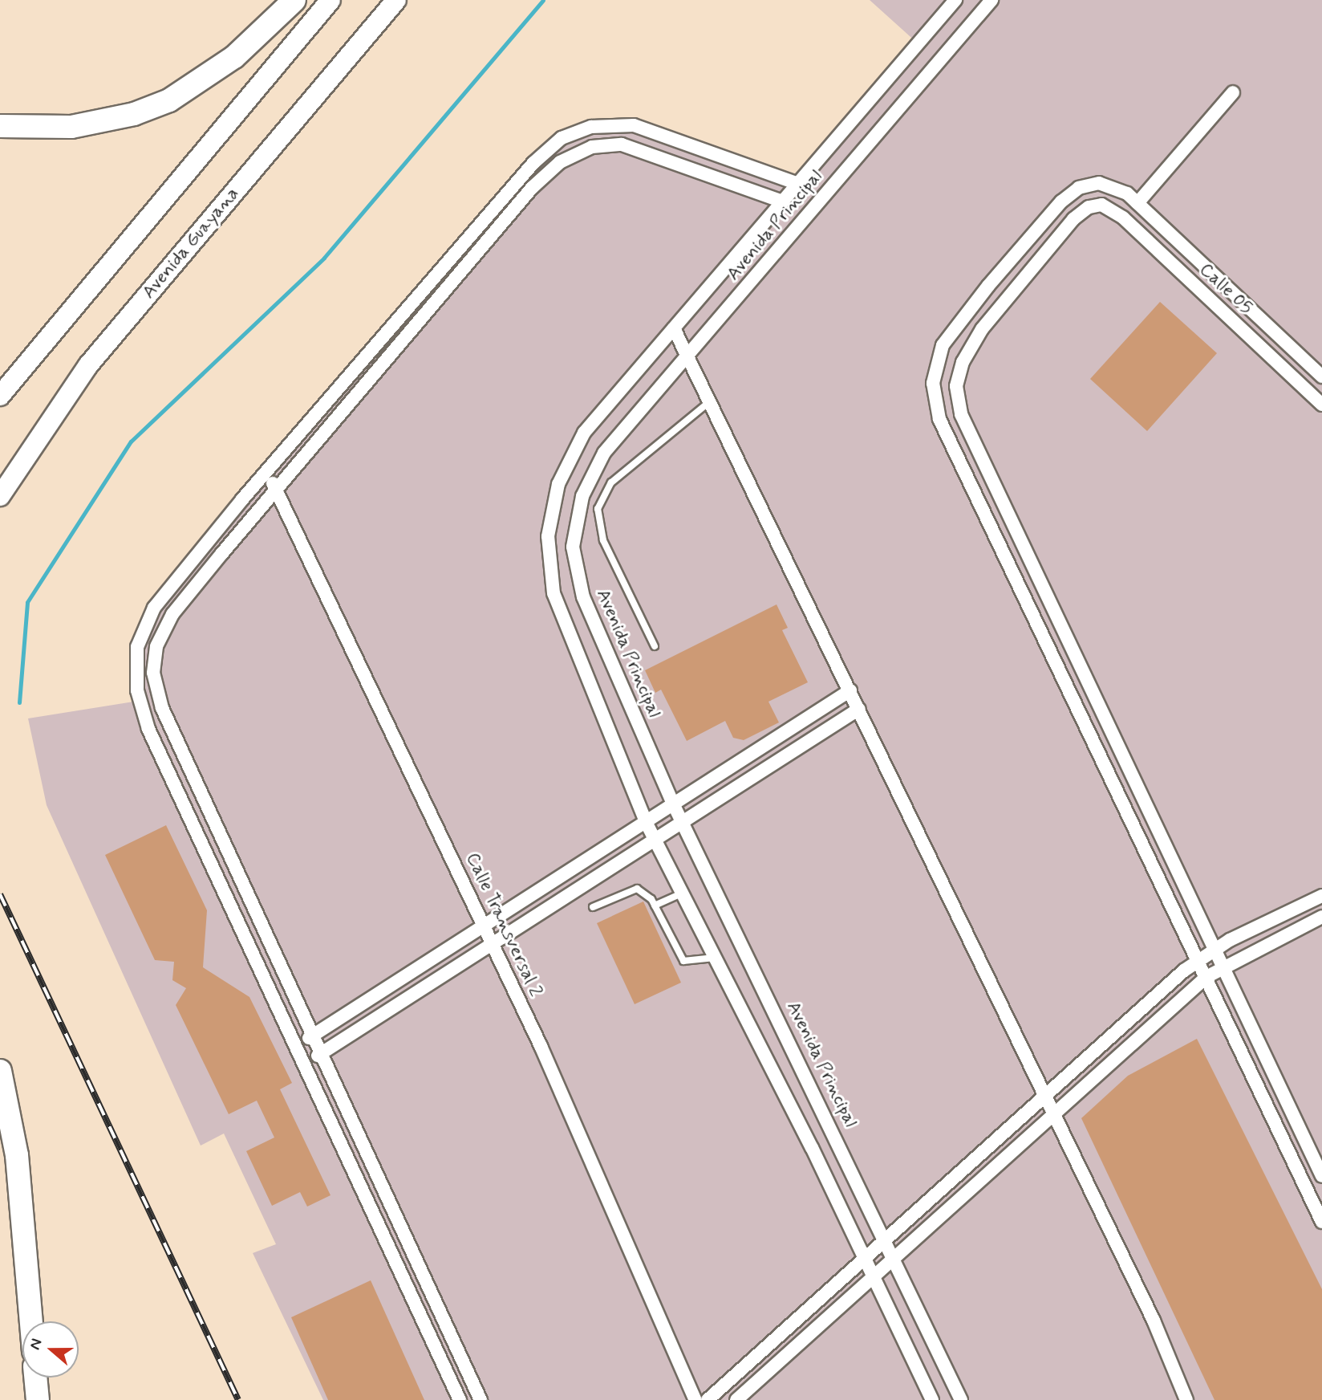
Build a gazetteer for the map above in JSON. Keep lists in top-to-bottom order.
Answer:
{
  "streets": {
    "main road": ["Avenida Guayana"],
    "street": ["Avenida Principal", "Calle 05", "Calle Transversal 2"]
  },
  "north": "left"
}
